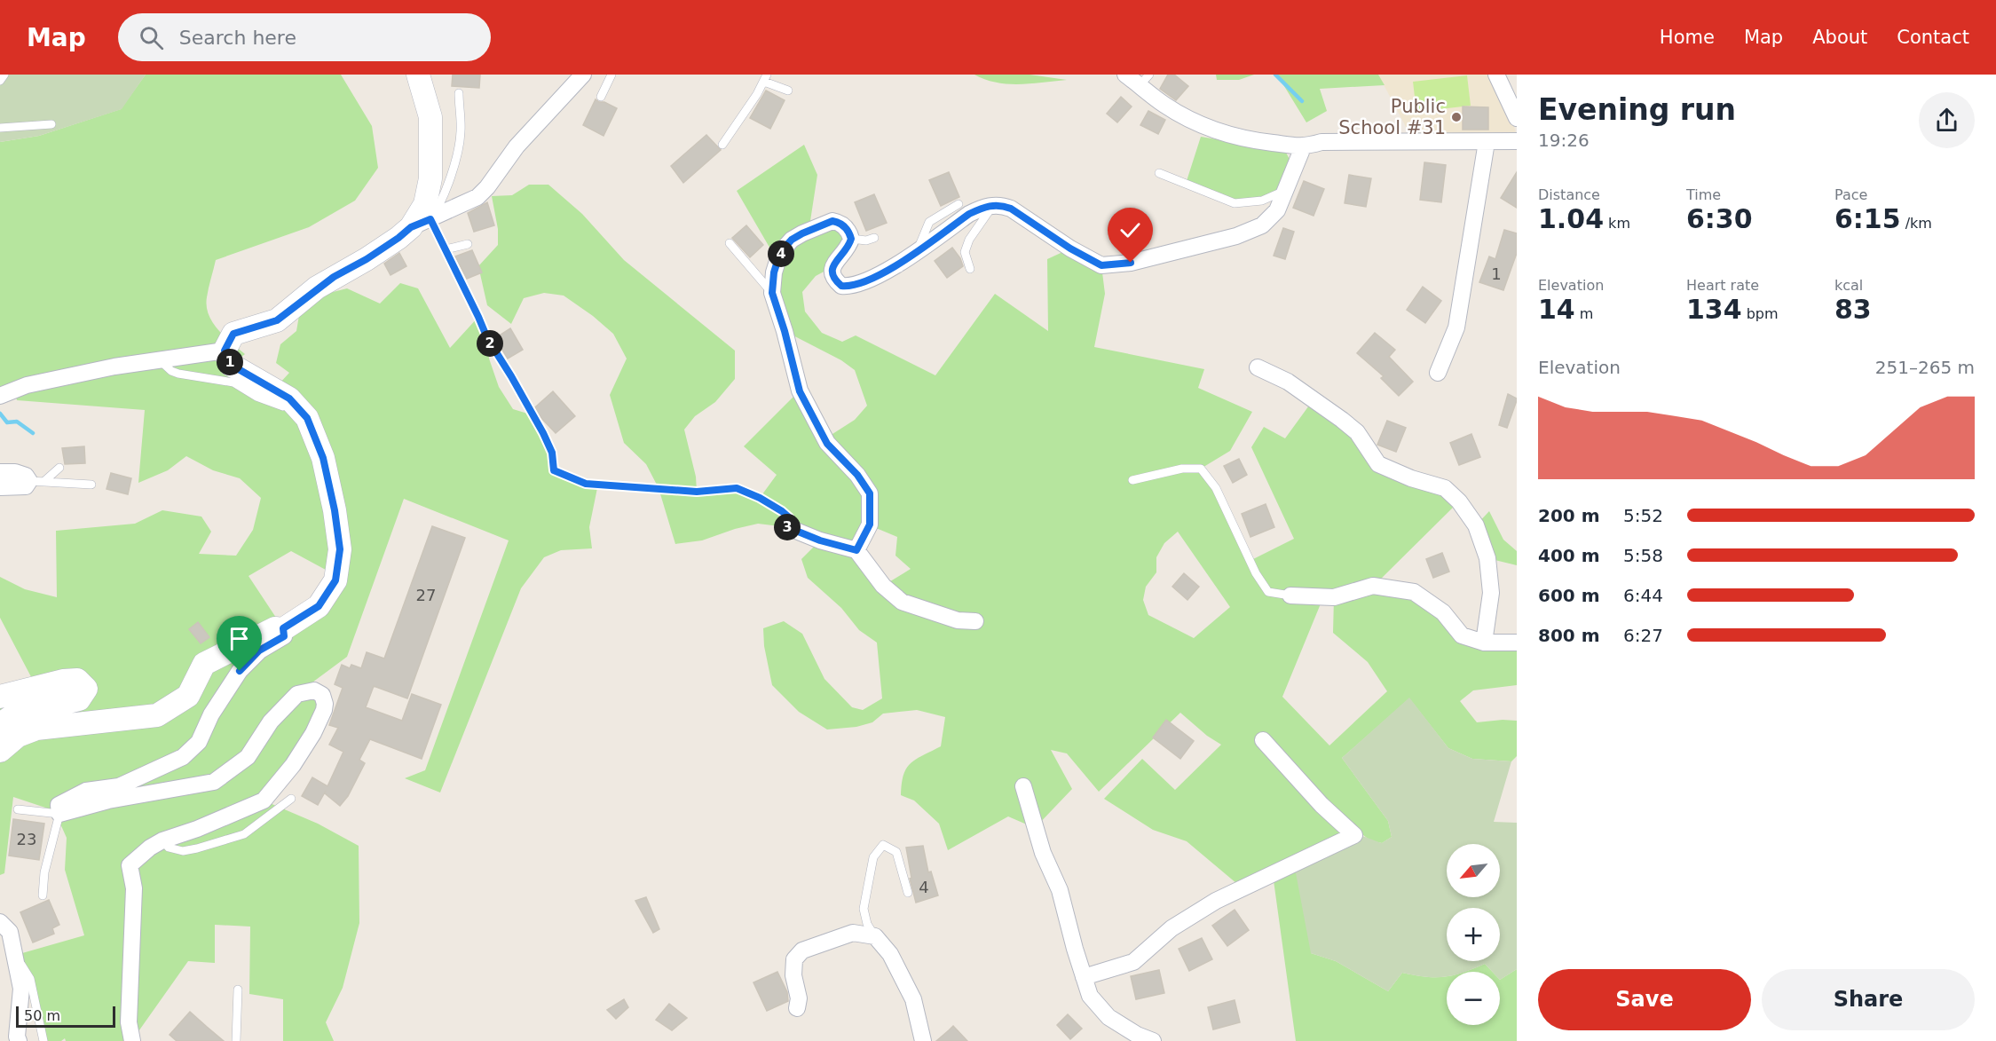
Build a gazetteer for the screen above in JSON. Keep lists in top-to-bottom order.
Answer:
{
  "places": ["Public School #31"],
  "house_numbers": [
    "1",
    "27",
    "23",
    "4"
  ],
  "scale_bar": "50 m",
  "north": "bottom left",
  "page": {
    "header": "Map",
    "search": "Search here",
    "nav": [
      "Home",
      "Map",
      "About",
      "Contact"
    ],
    "heading": ["Evening run", "19:26"],
    "stats": [
      ["Distance", "1.04 km"],
      ["Time", "6:30"],
      ["Pace", "6:15 /km"],
      ["Elevation", "14 m"],
      ["Heart rate", "134 bpm"],
      ["kcal", "83"]
    ],
    "pins": [
      "4",
      "2",
      "1",
      "3"
    ],
    "chart": ["Elevation", "251–265 m"],
    "list": [
      {
        "name": "200 m",
        "note": "5:52"
      },
      {
        "name": "400 m",
        "note": "5:58"
      },
      {
        "name": "600 m",
        "note": "6:44"
      },
      {
        "name": "800 m",
        "note": "6:27"
      }
    ],
    "map_buttons": ["+", "−"],
    "buttons": ["Save", "Share"],
    "scale": "50 m"
  }
}
